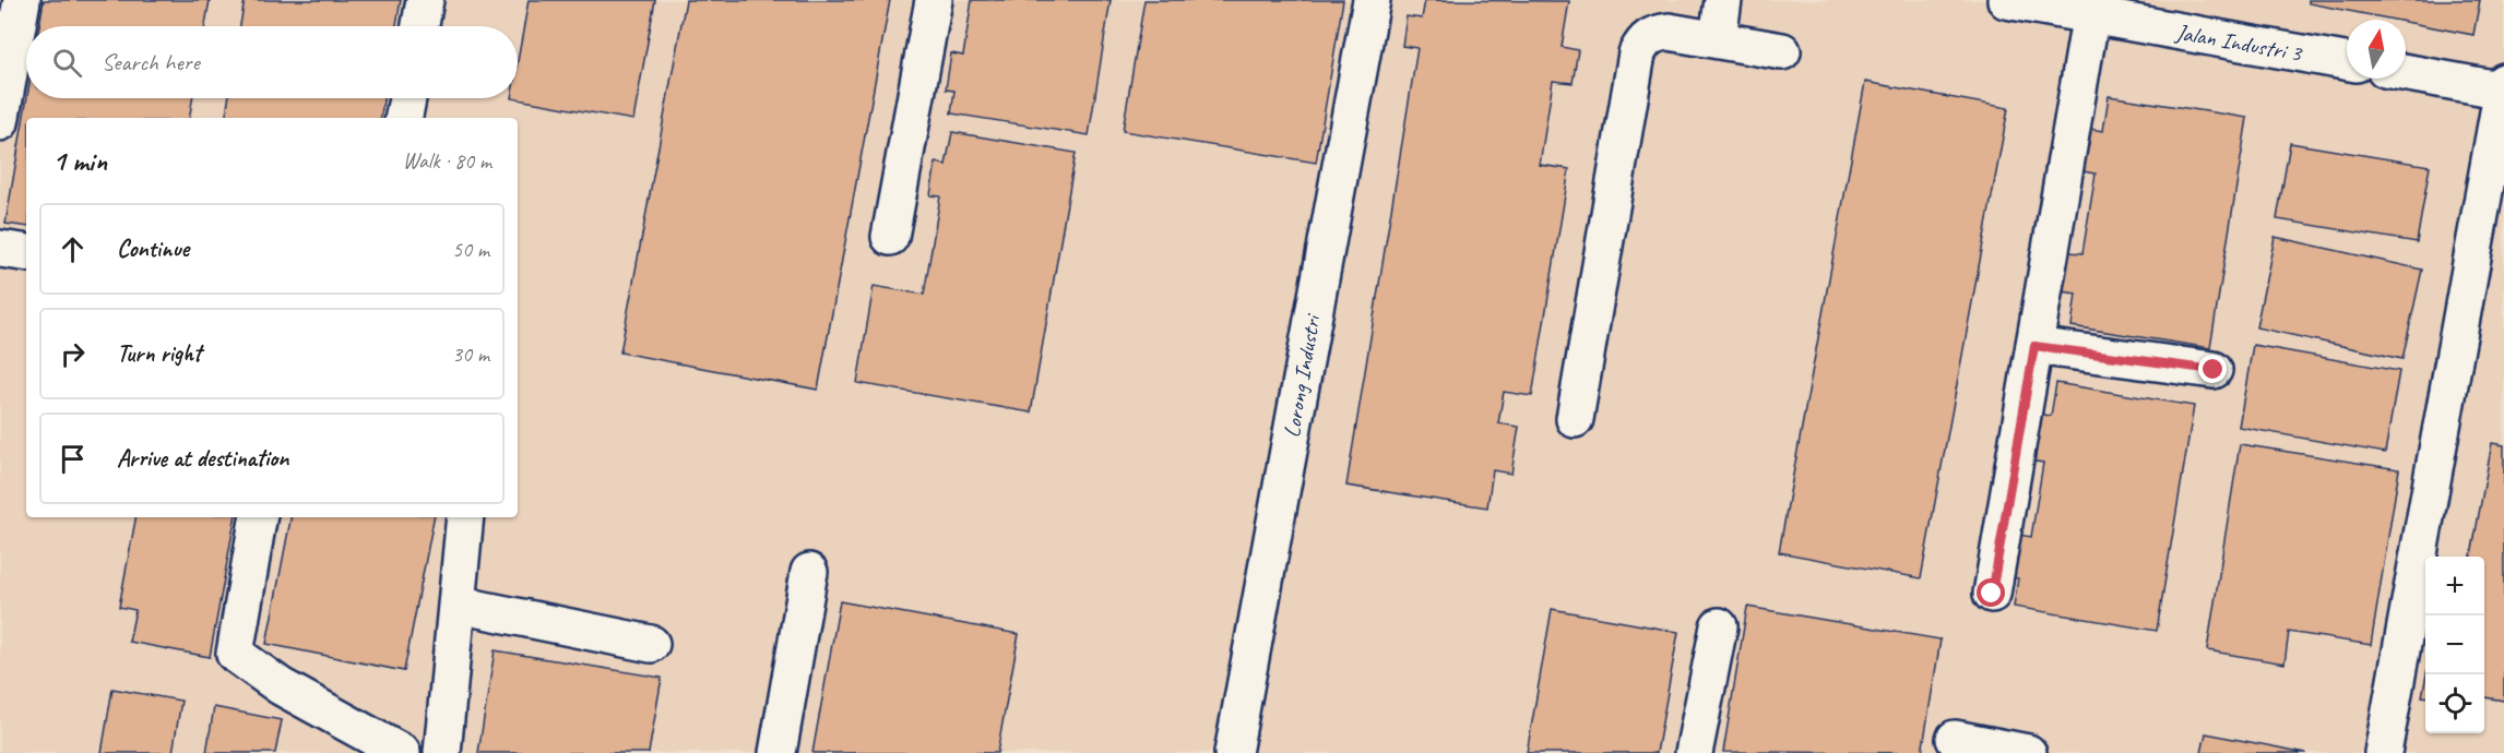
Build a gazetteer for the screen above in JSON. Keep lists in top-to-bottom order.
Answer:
{
  "streets": {
    "street": ["Jalan Industri 3", "Lorong Industri"]
  },
  "north": "top",
  "page": {
    "search": "Search here",
    "heading": ["1 min", "Walk · 80 m"],
    "list": [
      ["Continue", "50 m"],
      ["Turn right", "30 m"],
      "Arrive at destination"
    ],
    "map_buttons": ["+", "−"]
  }
}
